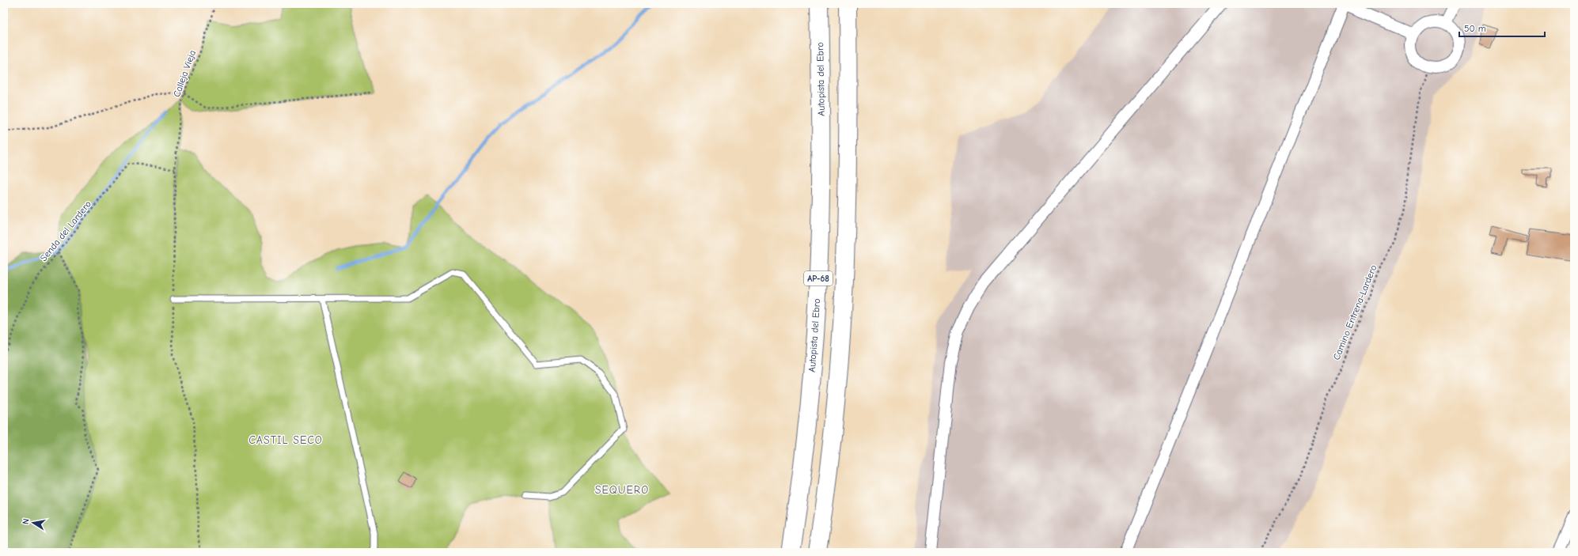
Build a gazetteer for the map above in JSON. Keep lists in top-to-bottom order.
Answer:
{
  "streets": {
    "highway": ["Autopista del Ebro", "AP-68"],
    "path": ["Calleja Vieja", "Senda del Lardero", "Camino Entrena-Lardero"]
  },
  "crossings": [
    ["Calleja Vieja", "Senda del Lardero"]
  ],
  "districts": ["CASTIL SECO", "SEQUERO"],
  "scale_bar": "50 m",
  "north": "left"
}
